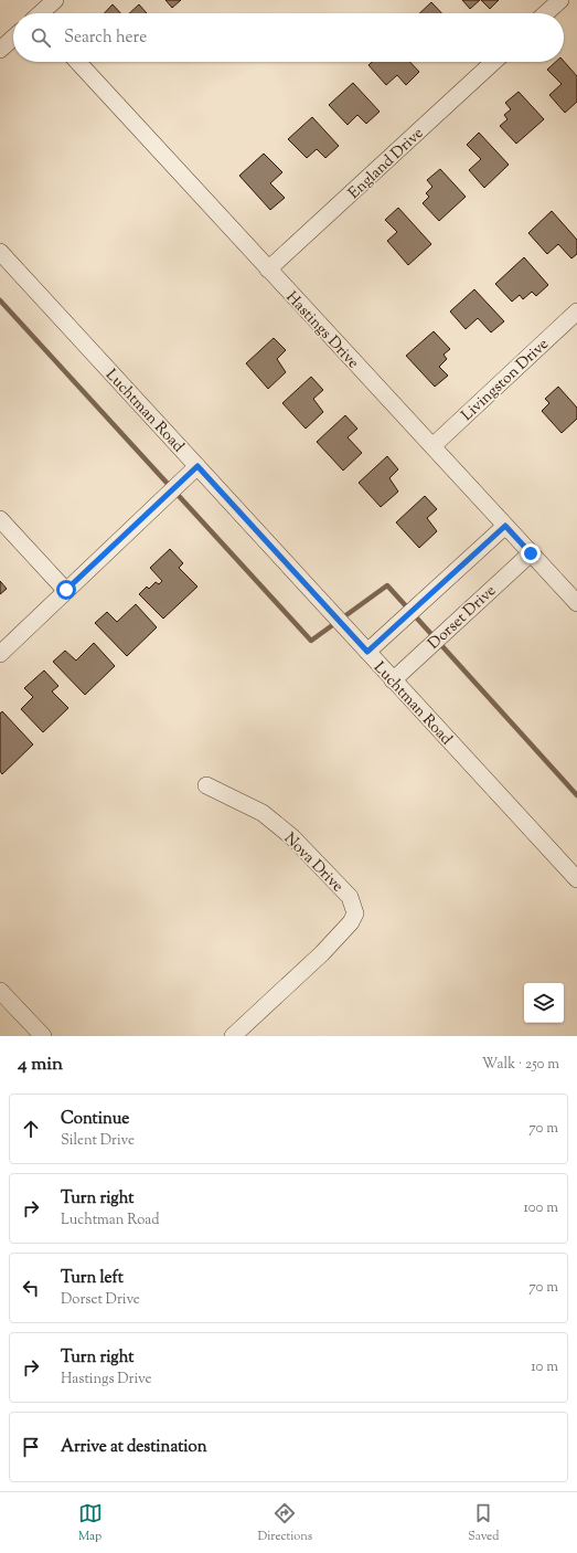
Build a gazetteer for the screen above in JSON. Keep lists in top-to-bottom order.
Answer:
{
  "streets": {
    "street": [
      "England Drive",
      "Hastings Drive",
      "Livingston Drive",
      "Luchtman Road",
      "Dorset Drive",
      "Nova Drive"
    ]
  },
  "crossings": [
    ["England Drive", "Hastings Drive"],
    ["Hastings Drive", "Livingston Drive"],
    ["Hastings Drive", "Dorset Drive"],
    ["Luchtman Road", "Dorset Drive"]
  ],
  "page": {
    "search": "Search here",
    "heading": ["4 min", "Walk · 250 m"],
    "list": [
      ["Continue", "Silent Drive", "70 m"],
      ["Turn right", "Luchtman Road", "100 m"],
      ["Turn left", "Dorset Drive", "70 m"],
      ["Turn right", "Hastings Drive", "10 m"],
      "Arrive at destination"
    ],
    "nav": ["Map", "Directions", "Saved"]
  }
}
